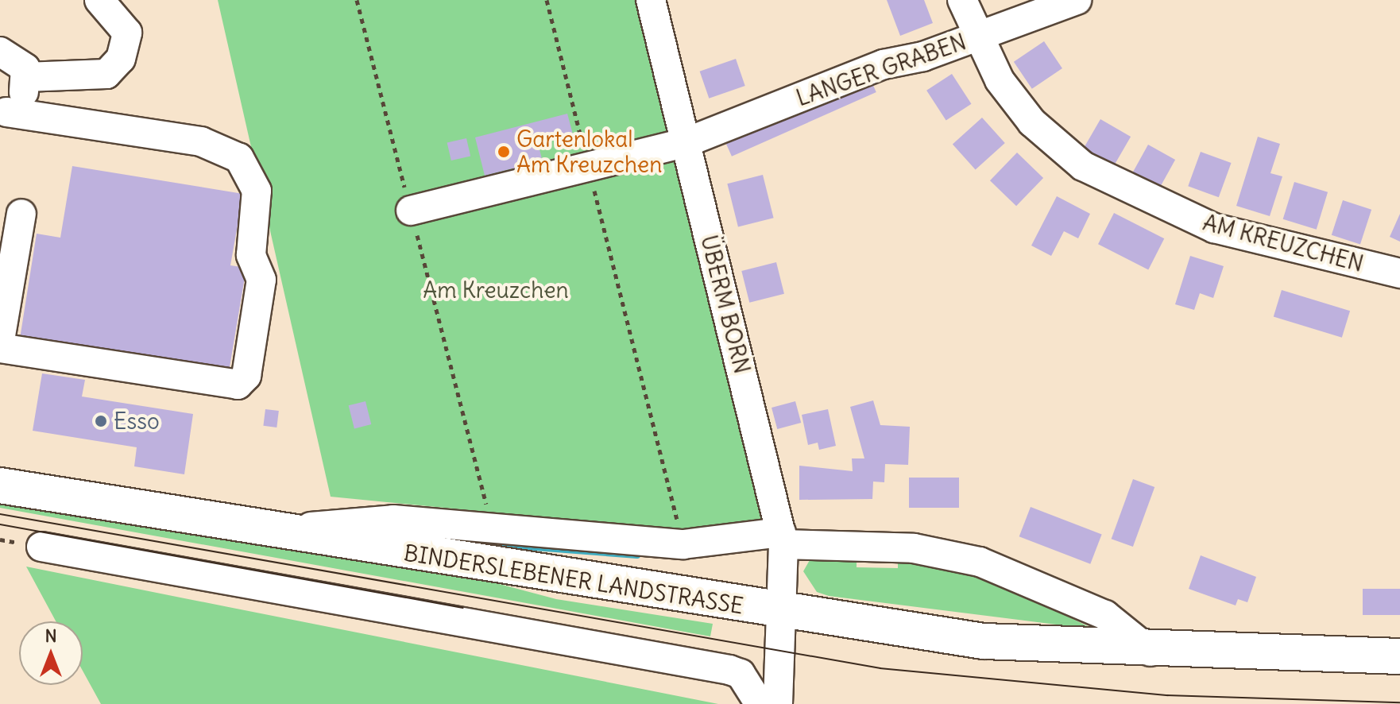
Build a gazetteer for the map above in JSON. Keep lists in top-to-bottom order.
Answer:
{
  "streets": {
    "main road": ["BINDERSLEBENER LANDSTRASSE"],
    "street": ["LANGER GRABEN", "AM KREUZCHEN", "ÜBERM BORN"]
  },
  "crossings": [
    ["LANGER GRABEN", "AM KREUZCHEN"],
    ["LANGER GRABEN", "ÜBERM BORN"],
    ["ÜBERM BORN", "BINDERSLEBENER LANDSTRASSE"]
  ],
  "parks": ["Am Kreuzchen"],
  "places": ["Gartenlokal Am Kreuzchen", "Esso"],
  "north": "top"
}
